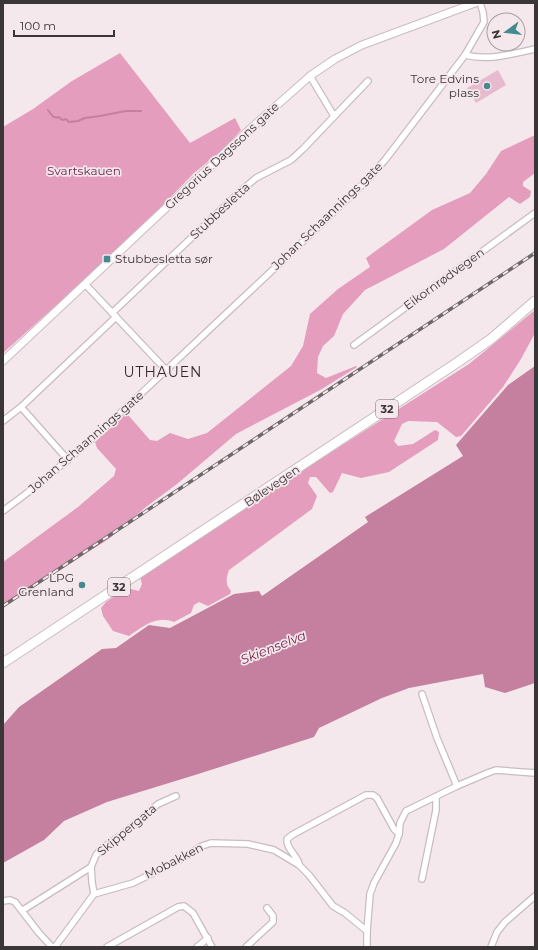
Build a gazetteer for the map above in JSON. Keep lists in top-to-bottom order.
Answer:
{
  "streets": {
    "main road": ["32", "Bølevegen"],
    "street": [
      "Gregorius Dagssons gate",
      "Stubbesletta",
      "Johan Schaannings gate",
      "Eikornrødvegen",
      "Skippergata",
      "Mobakken"
    ]
  },
  "districts": ["UTHAUEN"],
  "water": ["Skienselva"],
  "parks": ["Svartskauen"],
  "places": {
    "other": ["Tore Edvins plass", "LPG Grenland"],
    "transit": ["Stubbesletta sør"]
  },
  "scale_bar": "100 m",
  "north": "left"
}
